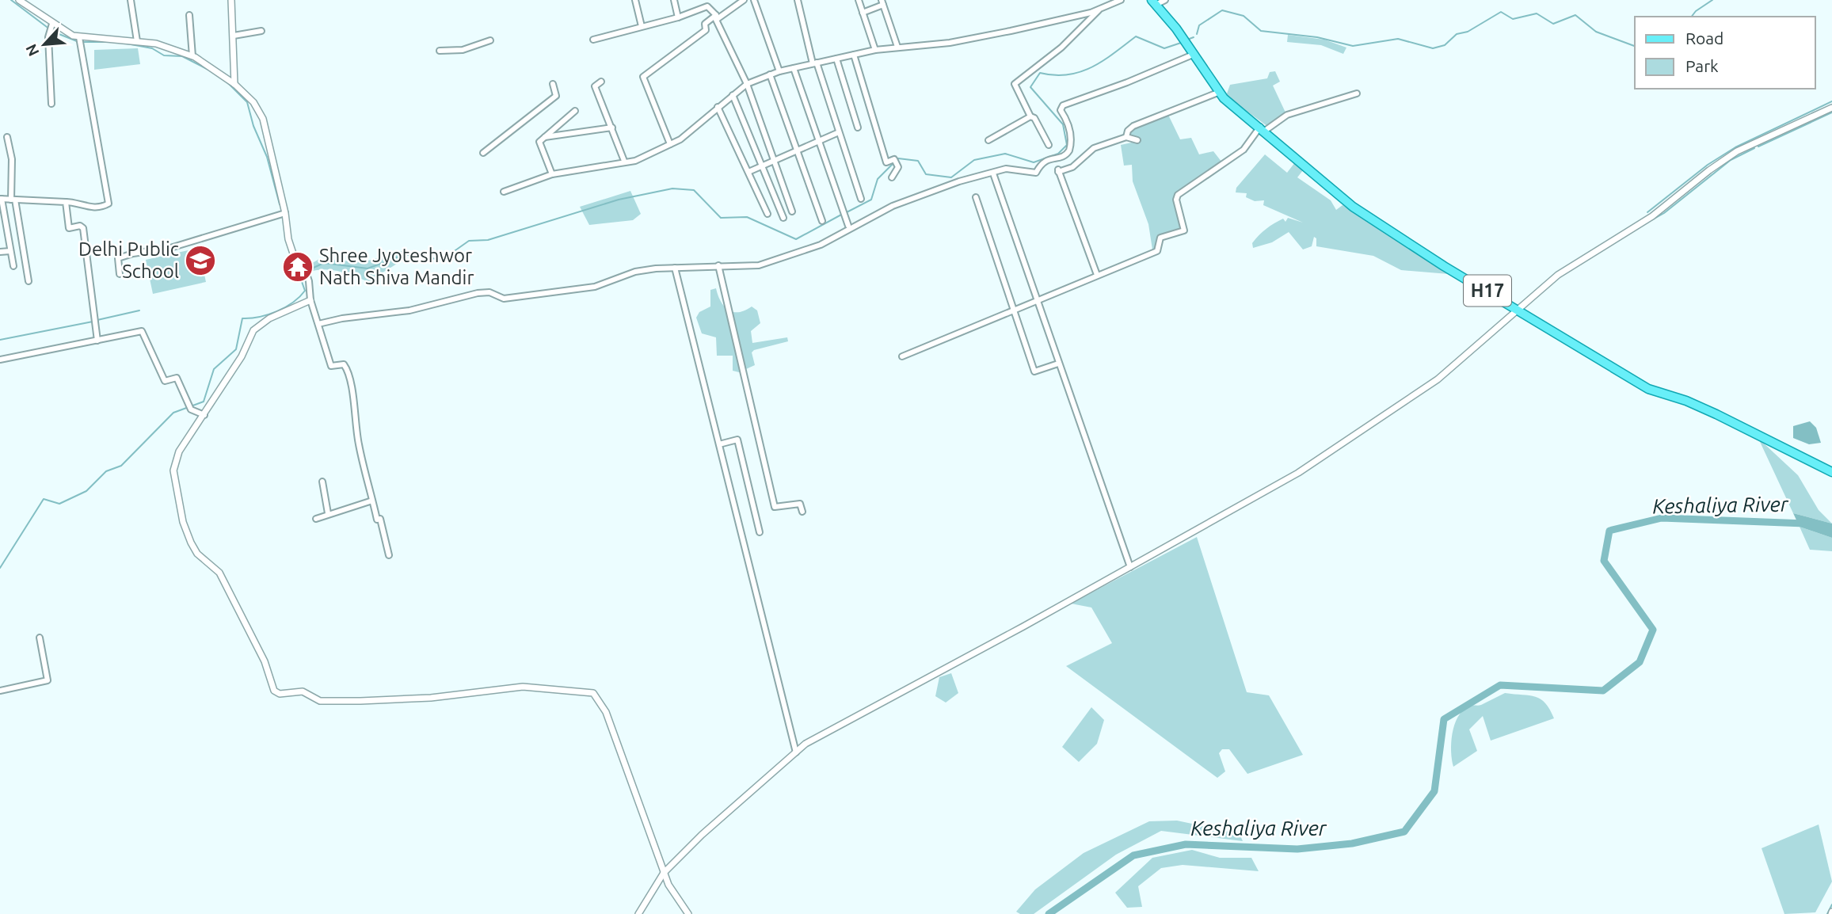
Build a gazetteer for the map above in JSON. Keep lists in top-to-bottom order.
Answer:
{
  "streets": {
    "main road": ["H17"]
  },
  "water": ["Keshaliya River"],
  "places": {
    "school or university": ["Delhi Public School"],
    "temple": ["Shree Jyoteshwor Nath Shiva Mandir"]
  },
  "legend": ["Road", "Park"],
  "north": "bottom left"
}
